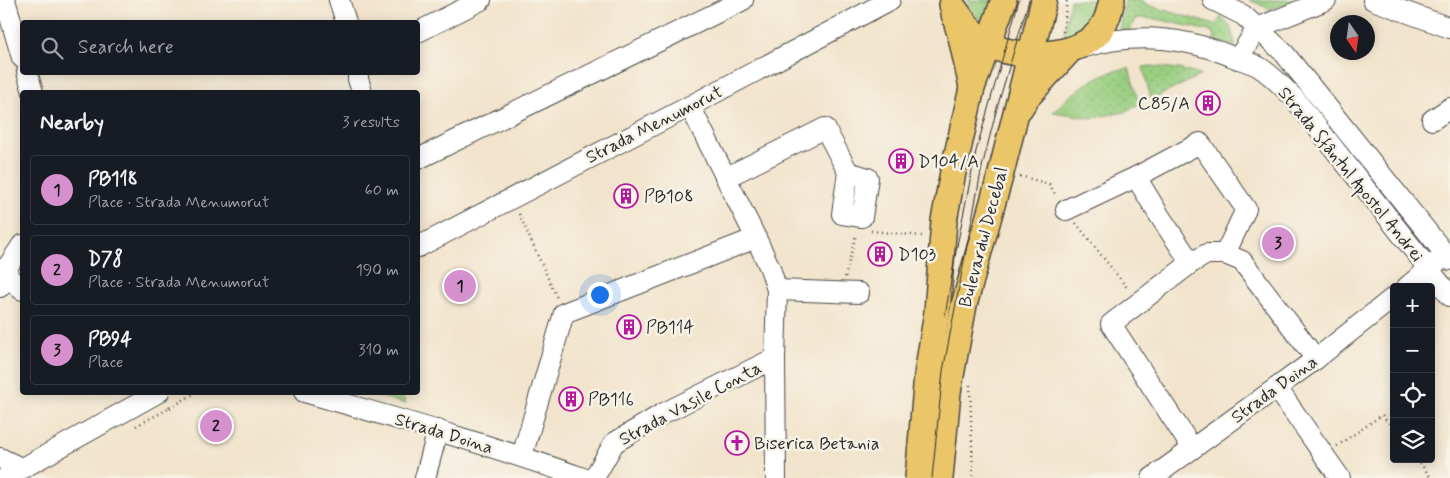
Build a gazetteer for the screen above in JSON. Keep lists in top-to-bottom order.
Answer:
{
  "streets": {
    "main road": ["Bulevardul Decebal"],
    "street": [
      "Strada Menumorut",
      "Strada Sfântul Apostol Andrei",
      "Strada Doina",
      "Strada Vasile Conta"
    ]
  },
  "crossings": [
    ["Strada Menumorut", "Strada Vasile Conta"]
  ],
  "places": {
    "building": [
      "C85/A",
      "D104/A",
      "PB108",
      "D103",
      "PB114",
      "PB116"
    ],
    "church": ["Biserica Betania"]
  },
  "north": "bottom",
  "page": {
    "search": "Search here",
    "heading": ["Nearby", "3 results"],
    "list": [
      {
        "mark": "1",
        "name": "PB118",
        "note": "Place · Strada Menumorut",
        "value": "60 m"
      },
      {
        "mark": "2",
        "name": "D78",
        "note": "Place · Strada Menumorut",
        "value": "190 m"
      },
      {
        "mark": "3",
        "name": "PB94",
        "note": "Place",
        "value": "310 m"
      }
    ],
    "pins": ["3", "1", "2"],
    "map_buttons": ["+", "−"]
  }
}
